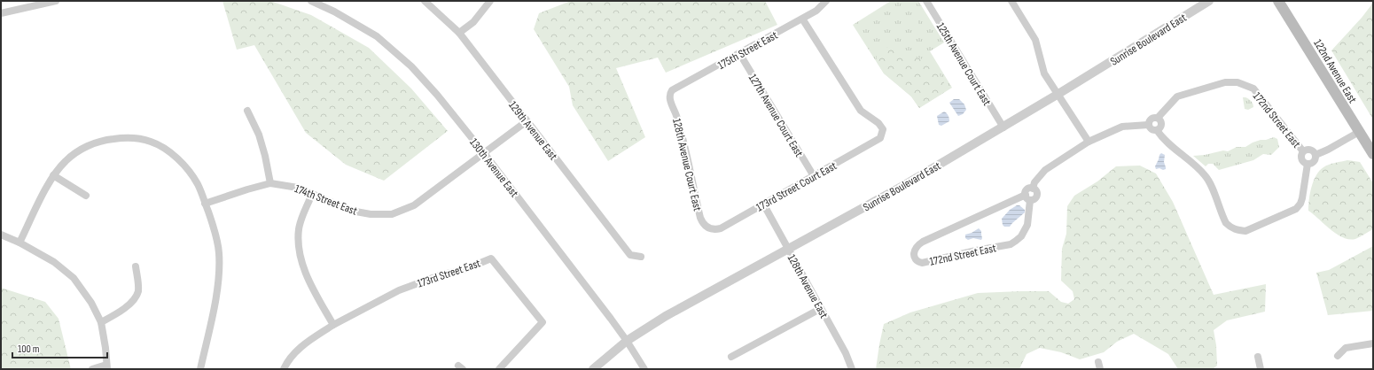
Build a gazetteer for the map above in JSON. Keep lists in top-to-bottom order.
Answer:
{
  "streets": {
    "main road": ["122nd Avenue East"],
    "street": [
      "Sunrise Boulevard East",
      "175th Street East",
      "125th Avenue Court East",
      "127th Avenue Court East",
      "172nd Street East",
      "129th Avenue East",
      "128th Avenue Court East",
      "130th Avenue East",
      "173rd Street Court East",
      "174th Street East",
      "173rd Street East",
      "128th Avenue East"
    ]
  },
  "crossings": [
    ["Sunrise Boulevard East", "125th Avenue Court East"],
    ["Sunrise Boulevard East", "130th Avenue East"],
    ["Sunrise Boulevard East", "128th Avenue East"],
    ["175th Street East", "127th Avenue Court East"],
    ["175th Street East", "128th Avenue Court East"],
    ["175th Street East", "173rd Street Court East"],
    ["127th Avenue Court East", "173rd Street Court East"],
    ["129th Avenue East", "174th Street East"],
    ["128th Avenue Court East", "173rd Street Court East"],
    ["130th Avenue East", "174th Street East"],
    ["173rd Street Court East", "128th Avenue East"]
  ],
  "scale_bar": "100 m"
}
